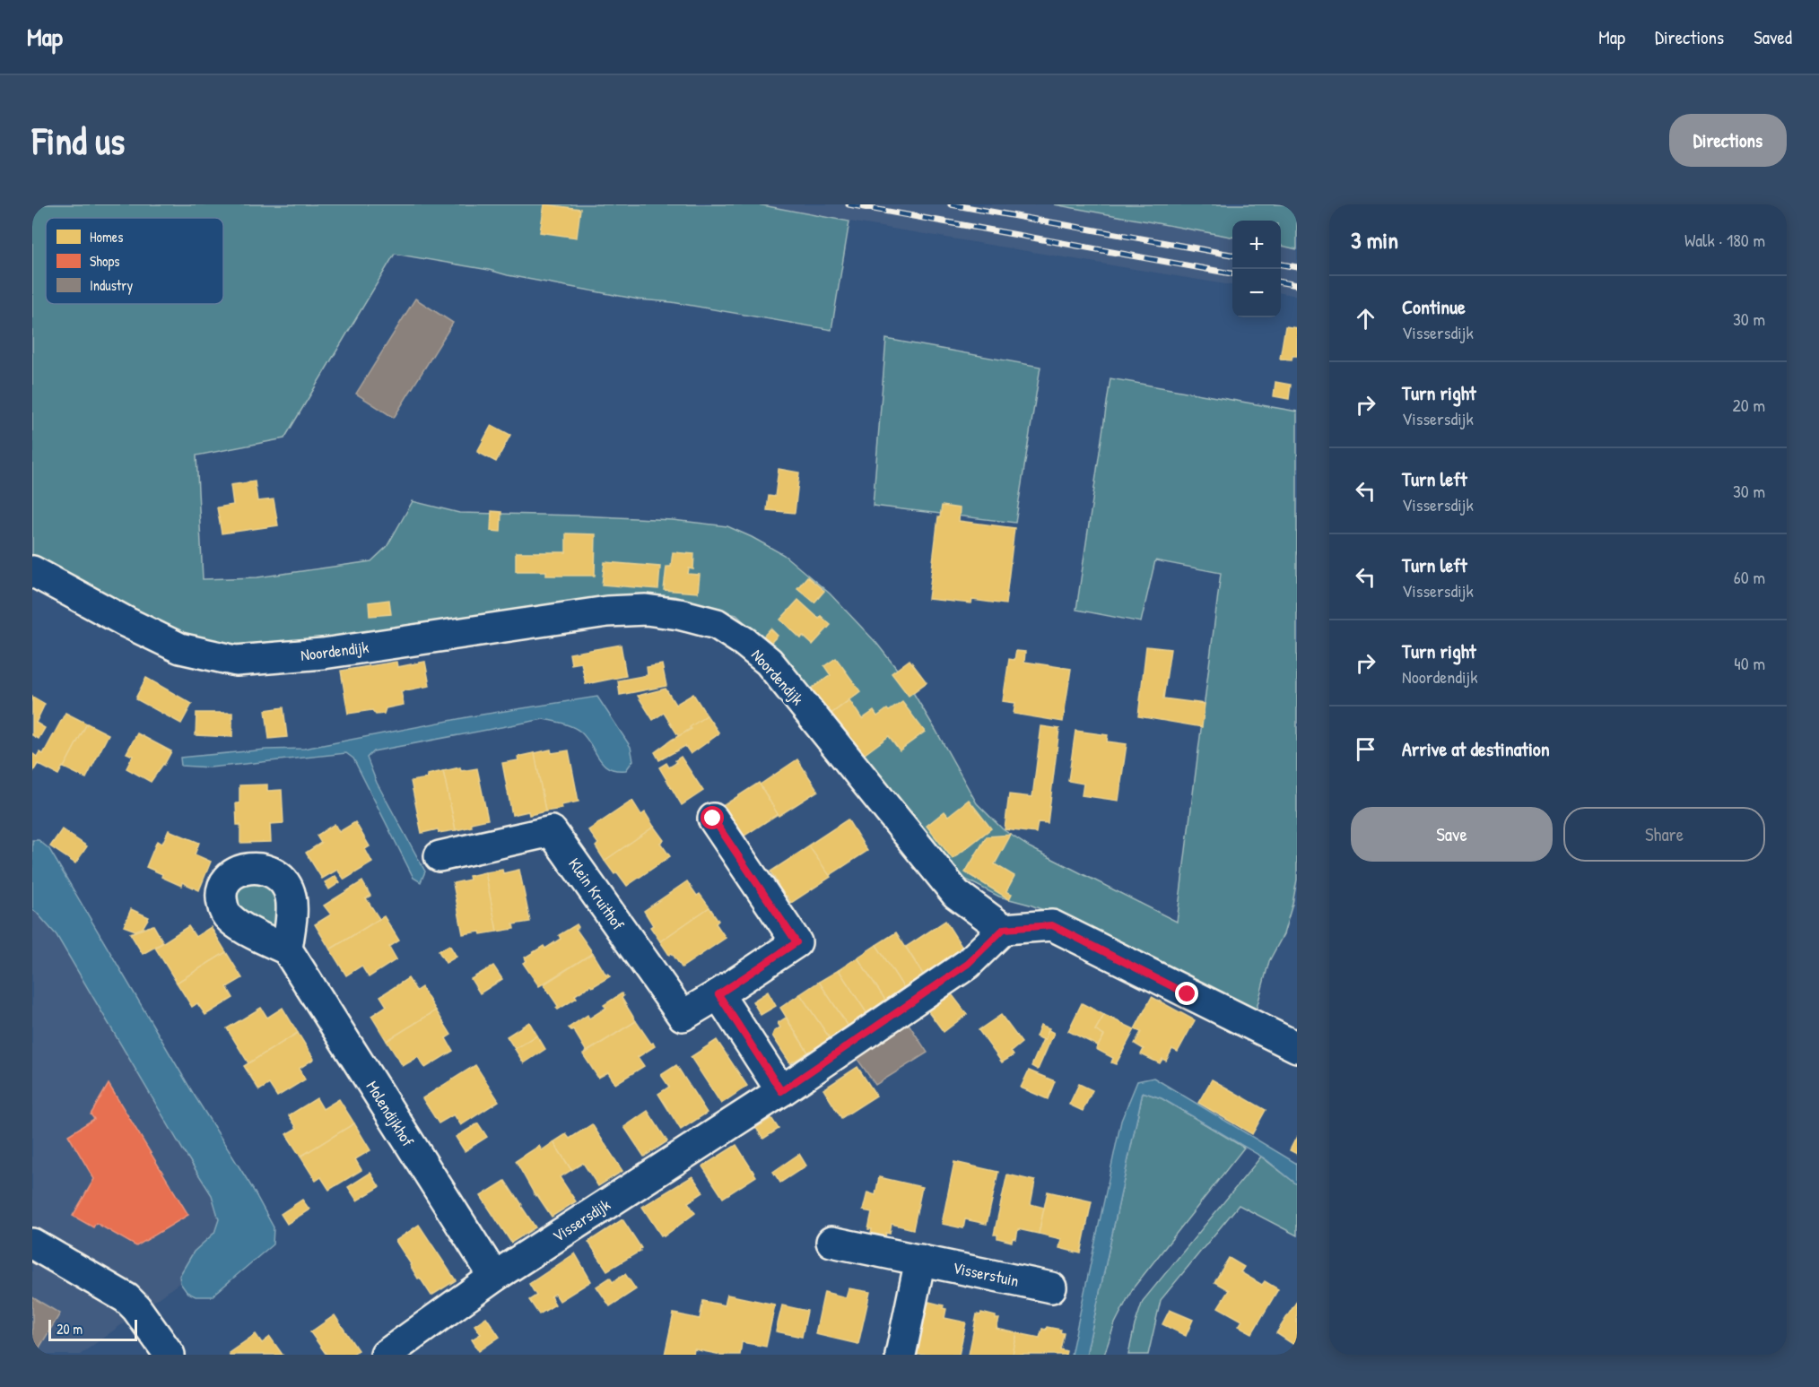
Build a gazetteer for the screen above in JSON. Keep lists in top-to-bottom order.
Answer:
{
  "streets": {
    "street": [
      "Noordendijk",
      "Klein Kruithof",
      "Molendijkhof",
      "Vissersdijk",
      "Visserstuin"
    ]
  },
  "crossings": [
    ["Noordendijk", "Vissersdijk"],
    ["Molendijkhof", "Vissersdijk"]
  ],
  "legend": ["Homes", "Shops", "Industry"],
  "scale_bar": "20 m",
  "page": {
    "header": "Map",
    "nav": ["Map", "Directions", "Saved"],
    "buttons": [
      "Directions",
      ["Save", "Share"]
    ],
    "title": "Find us",
    "heading": ["3 min", "Walk · 180 m"],
    "map_buttons": ["+", "−"],
    "list": [
      ["Continue", "Vissersdijk", "30 m"],
      ["Turn right", "Vissersdijk", "20 m"],
      ["Turn left", "Vissersdijk", "30 m"],
      ["Turn left", "Vissersdijk", "60 m"],
      ["Turn right", "Noordendijk", "40 m"],
      "Arrive at destination"
    ],
    "scale": "20 m"
  }
}
